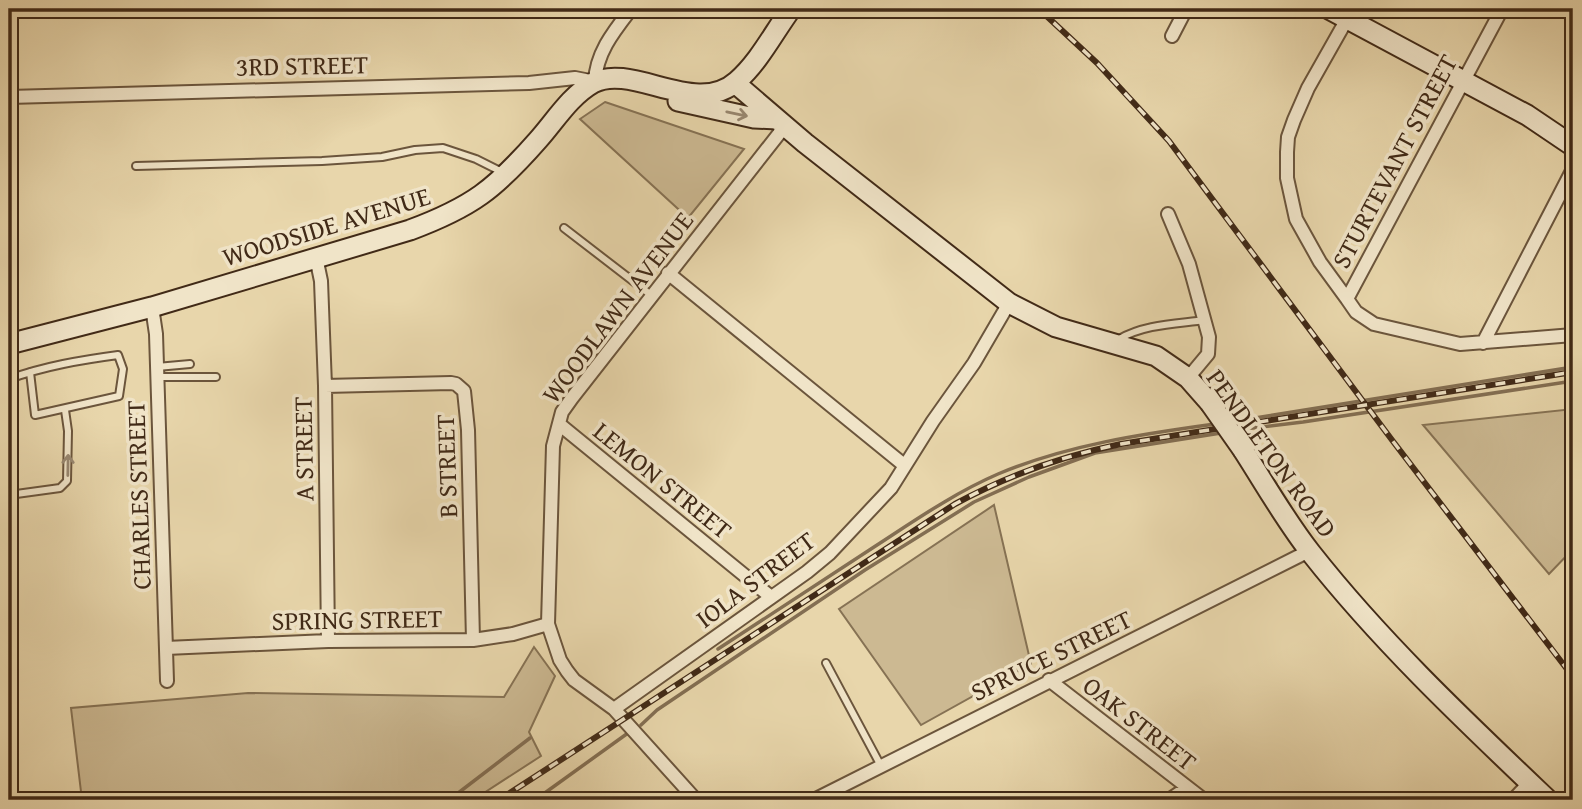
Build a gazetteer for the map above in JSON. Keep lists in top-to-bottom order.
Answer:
{
  "streets": {
    "street": [
      "3RD STREET",
      "STURTEVANT STREET",
      "WOODSIDE AVENUE",
      "WOODLAWN AVENUE",
      "A STREET",
      "PENDLETON ROAD",
      "B STREET",
      "LEMON STREET",
      "CHARLES STREET",
      "IOLA STREET",
      "SPRING STREET",
      "SPRUCE STREET",
      "OAK STREET"
    ]
  },
  "crossings": [
    ["3RD STREET", "WOODSIDE AVENUE"],
    ["WOODSIDE AVENUE", "A STREET"],
    ["WOODSIDE AVENUE", "CHARLES STREET"],
    ["WOODLAWN AVENUE", "PENDLETON ROAD"],
    ["WOODLAWN AVENUE", "LEMON STREET"],
    ["WOODLAWN AVENUE", "IOLA STREET"],
    ["WOODLAWN AVENUE", "SPRING STREET"],
    ["A STREET", "B STREET"],
    ["A STREET", "SPRING STREET"],
    ["PENDLETON ROAD", "IOLA STREET"],
    ["PENDLETON ROAD", "SPRUCE STREET"],
    ["B STREET", "SPRING STREET"],
    ["LEMON STREET", "IOLA STREET"],
    ["CHARLES STREET", "SPRING STREET"],
    ["SPRUCE STREET", "OAK STREET"]
  ]
}
